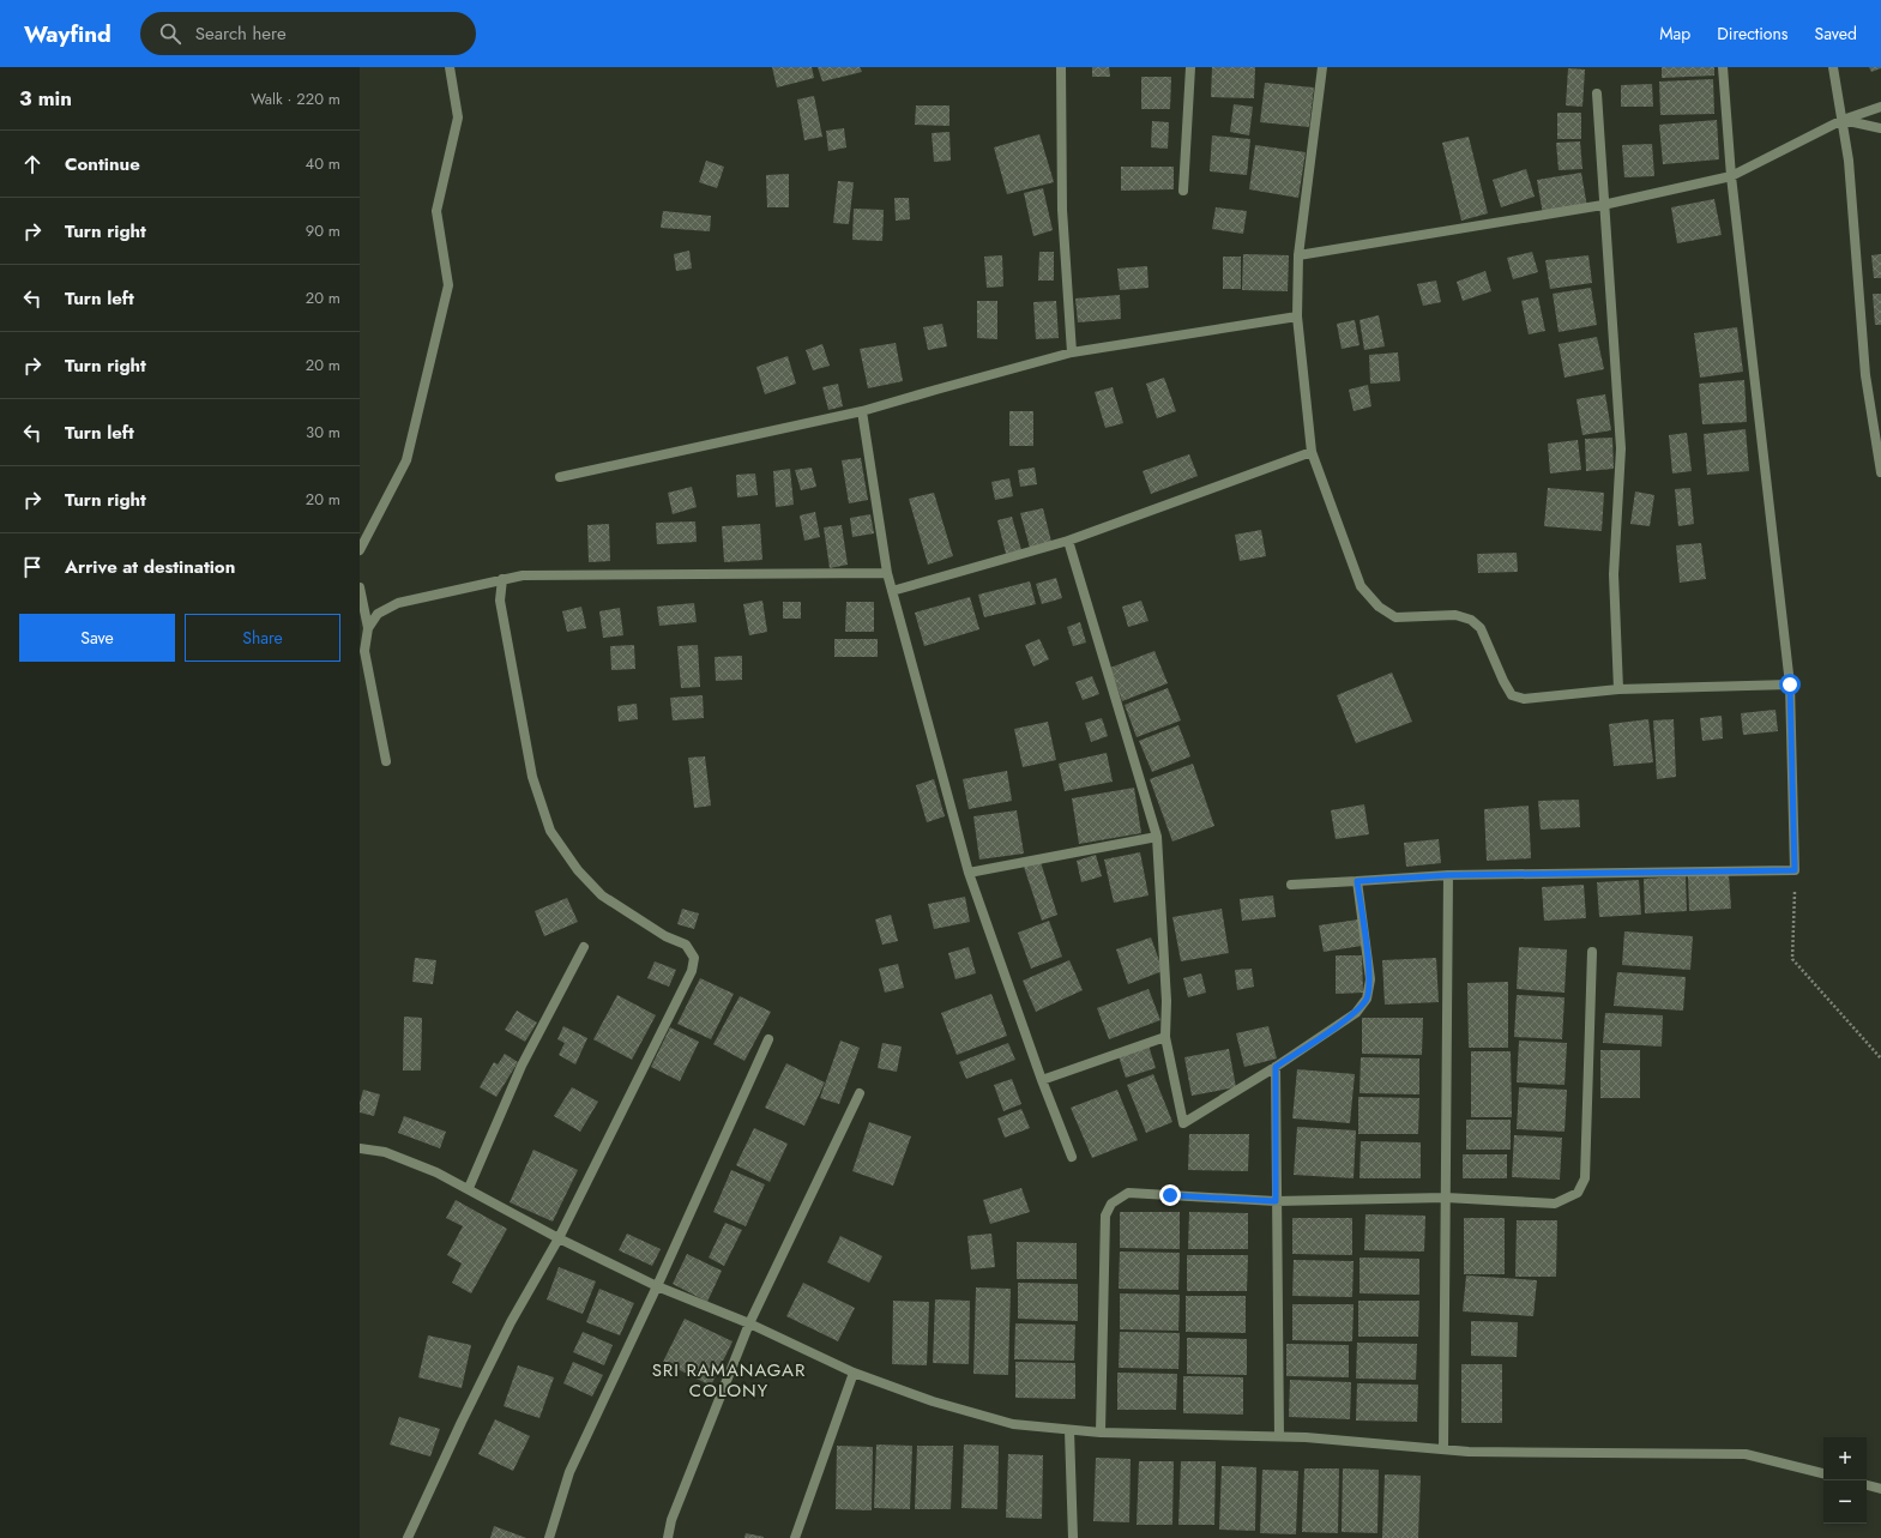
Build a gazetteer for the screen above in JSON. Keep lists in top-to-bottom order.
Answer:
{
  "districts": ["SRI RAMANAGAR COLONY"],
  "page": {
    "header": "Wayfind",
    "search": "Search here",
    "nav": ["Map", "Directions", "Saved"],
    "heading": ["3 min", "Walk · 220 m"],
    "list": [
      ["Continue", "40 m"],
      ["Turn right", "90 m"],
      ["Turn left", "20 m"],
      ["Turn right", "20 m"],
      ["Turn left", "30 m"],
      ["Turn right", "20 m"],
      "Arrive at destination"
    ],
    "buttons": ["Save", "Share"],
    "map_buttons": ["+", "−"]
  }
}
